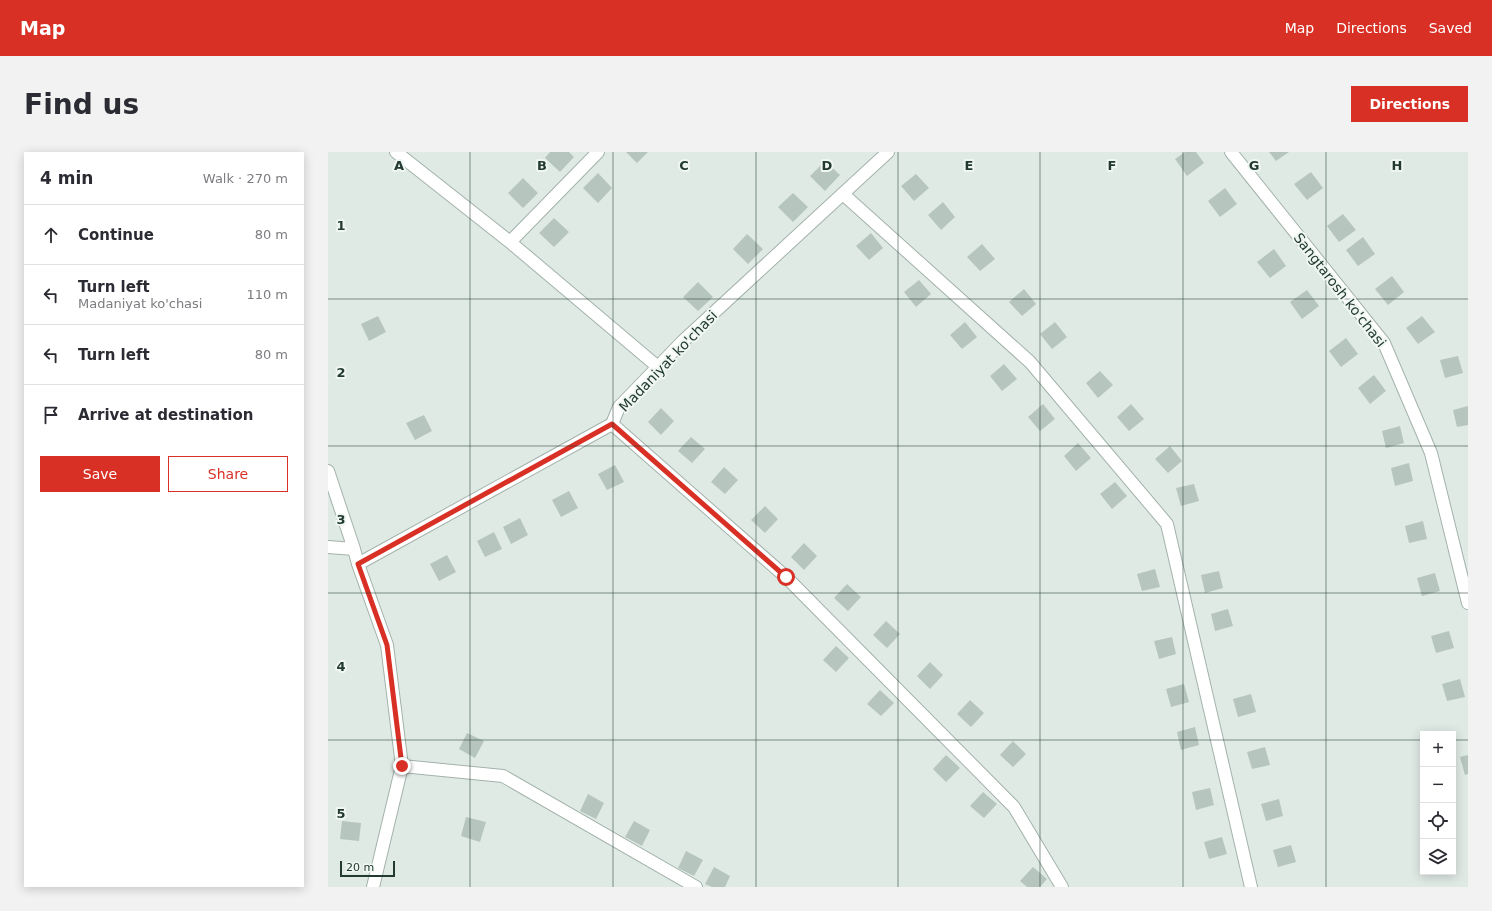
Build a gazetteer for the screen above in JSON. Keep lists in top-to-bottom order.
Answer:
{
  "streets": {
    "street": ["Sangtarosh ko'chasi", "Madaniyat ko'chasi"]
  },
  "scale_bar": "20 m",
  "page": {
    "header": "Map",
    "nav": ["Map", "Directions", "Saved"],
    "buttons": [
      "Directions",
      ["Save", "Share"]
    ],
    "title": "Find us",
    "heading": ["4 min", "Walk · 270 m"],
    "list": [
      ["Continue", "80 m"],
      ["Turn left", "Madaniyat ko'chasi", "110 m"],
      ["Turn left", "80 m"],
      "Arrive at destination"
    ],
    "map_buttons": ["+", "−"],
    "scale": "20 m"
  },
  "grid": {
    "columns": [
      "A",
      "B",
      "C",
      "D",
      "E",
      "F",
      "G",
      "H"
    ],
    "rows": [
      "1",
      "2",
      "3",
      "4",
      "5"
    ]
  }
}
